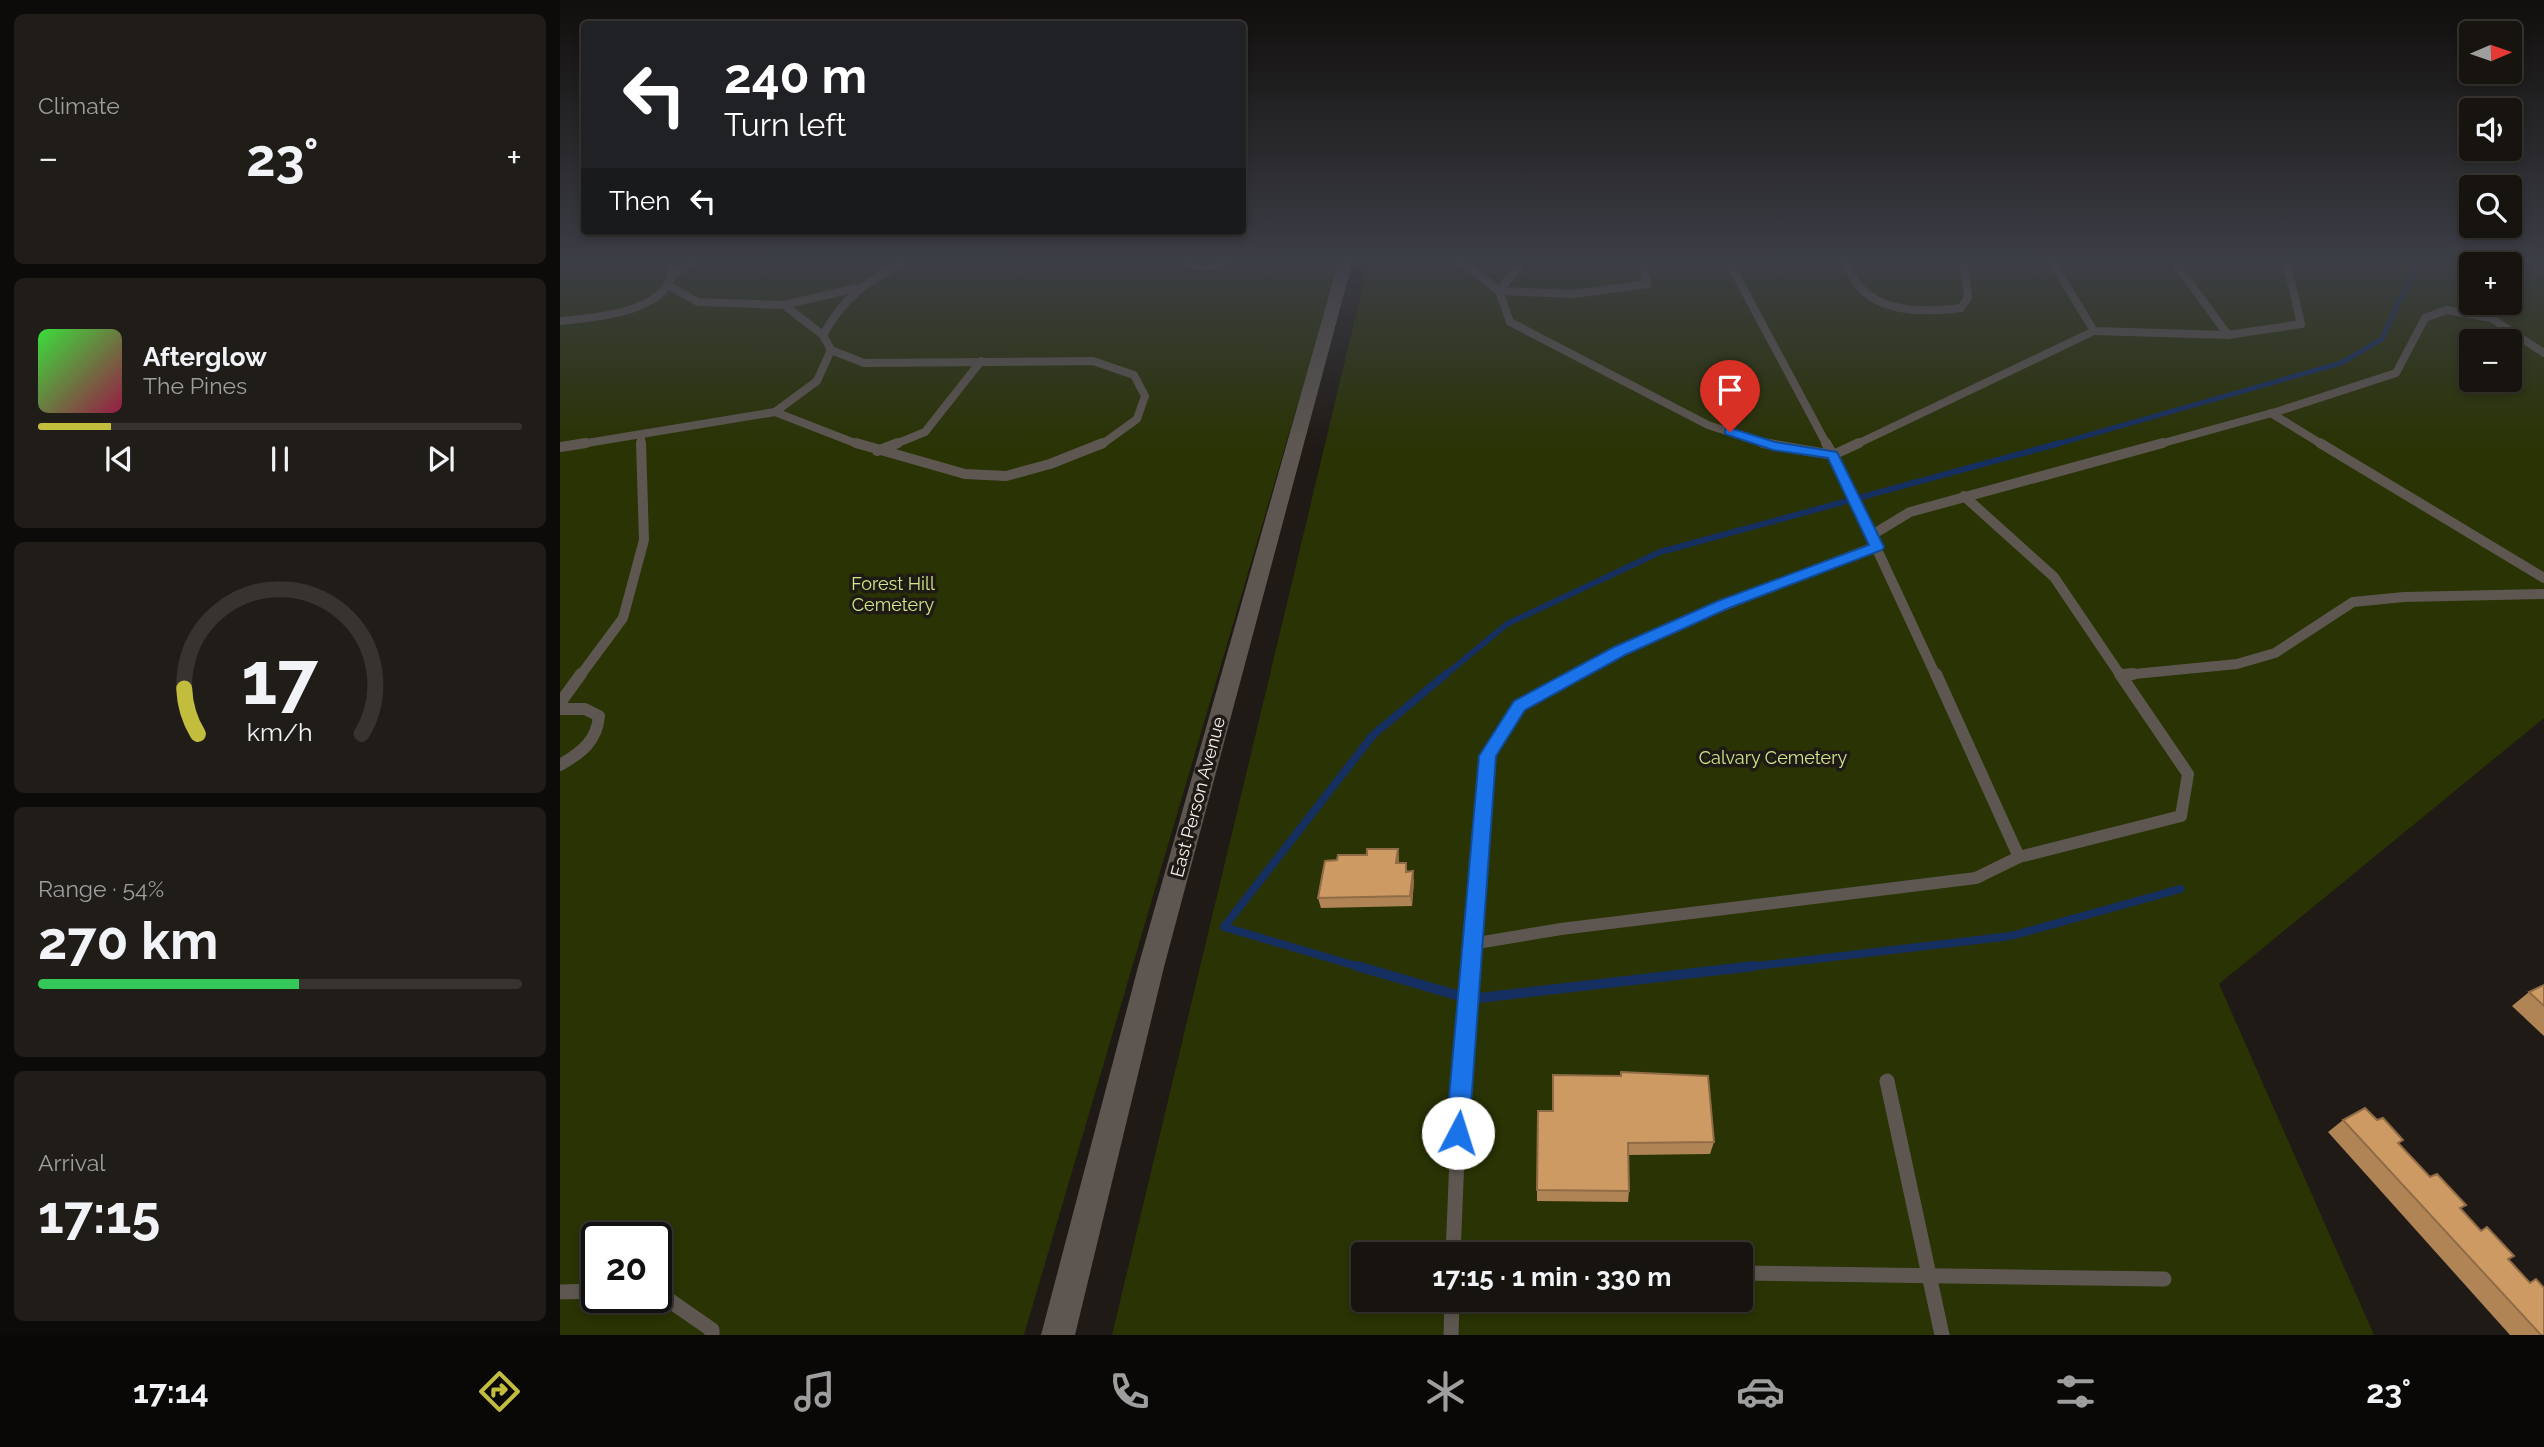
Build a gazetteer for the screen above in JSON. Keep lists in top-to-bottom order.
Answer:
{
  "streets": {
    "street": ["East Person Avenue"]
  },
  "parks": ["Forest Hill Cemetery", "Calvary Cemetery"],
  "north": "right",
  "page": {
    "tile": [
      "Climate",
      ["Range · 54%", "270 km"],
      ["Arrival", "17:15"]
    ],
    "map_buttons": ["+", "−"],
    "turn": ["240 m", "Turn left"],
    "heat": ["−", "23°", "+"],
    "then": "Then",
    "song": ["Afterglow", "The Pines"],
    "limit": "20",
    "trip": "17:15 · 1 min · 330 m",
    "tabs": ["17:14", "23°"],
    "gauge": ["17", "km/h"]
  }
}
